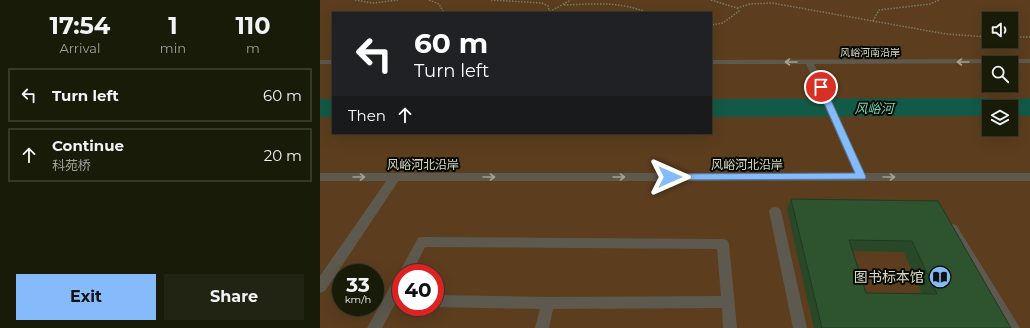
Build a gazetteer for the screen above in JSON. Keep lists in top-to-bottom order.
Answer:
{
  "streets": {
    "street": ["风峪河南沿岸", "风峪河北沿岸"]
  },
  "one_way": ["风峪河南沿岸", "风峪河北沿岸"],
  "water": ["风峪河"],
  "places": {
    "library": ["图书标本馆"]
  },
  "page": {
    "eta": [
      "17:54",
      "Arrival",
      "1",
      "min",
      "110",
      "m"
    ],
    "turn": ["60 m", "Turn left"],
    "list": [
      {
        "name": "Turn left",
        "value": "60 m"
      },
      {
        "name": "Continue",
        "note": "科苑桥",
        "value": "20 m"
      }
    ],
    "then": "Then",
    "speed": "33 km/h",
    "limit": "40",
    "buttons": ["Exit", "Share"]
  }
}
